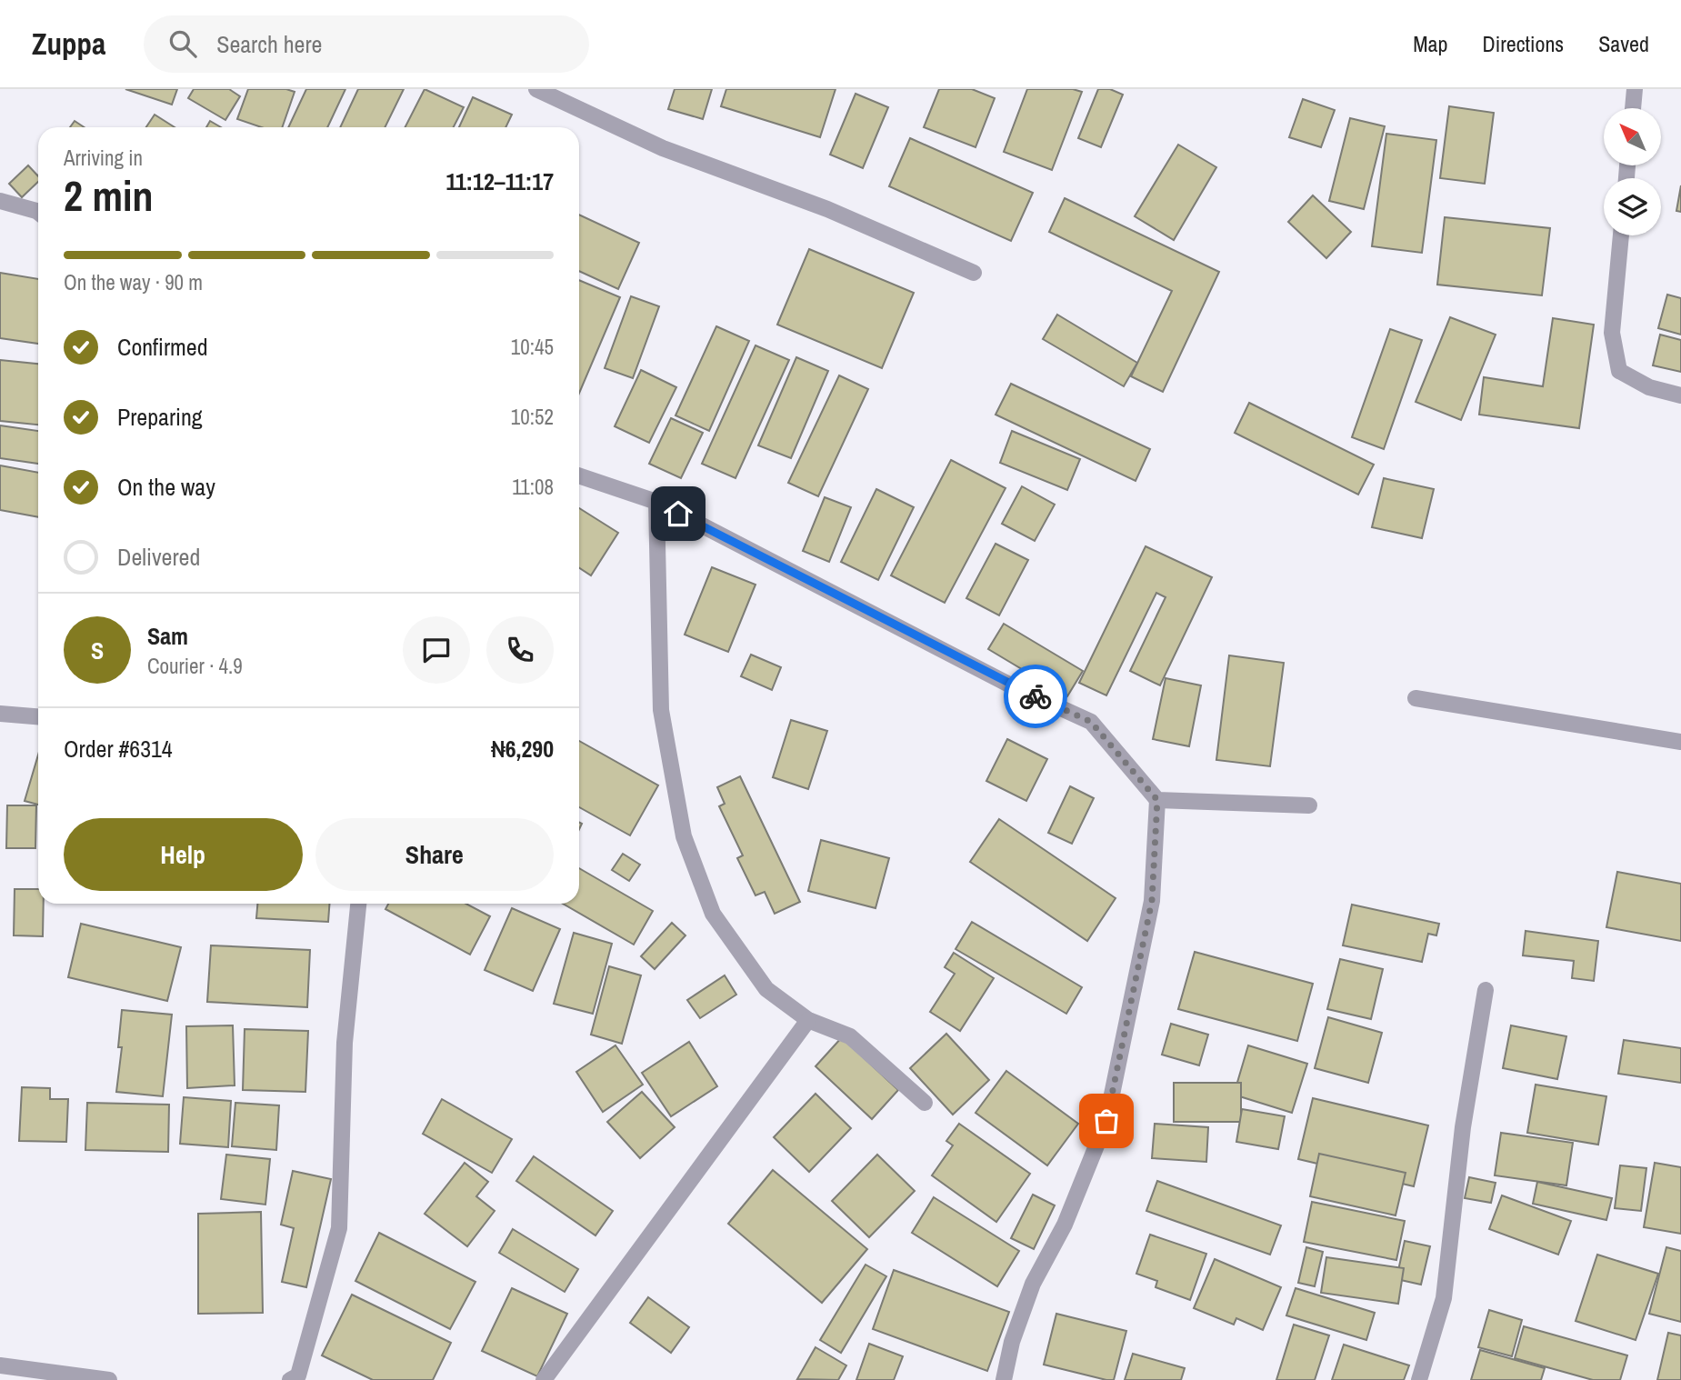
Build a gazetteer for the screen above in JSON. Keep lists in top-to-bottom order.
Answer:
{
  "north": "top left",
  "page": {
    "header": "Zuppa",
    "search": "Search here",
    "nav": ["Map", "Directions", "Saved"],
    "heading": ["2 min", "Arriving in", "11:12–11:17"],
    "panel": [
      "Sam",
      "Courier · 4.9",
      "Order #6314",
      "₦6,290"
    ],
    "bar": "On the way · 90 m",
    "list": [
      ["Confirmed", "10:45"],
      ["Preparing", "10:52"],
      ["On the way", "11:08"],
      "Delivered"
    ],
    "round": "S",
    "buttons": ["Help", "Share"]
  }
}
